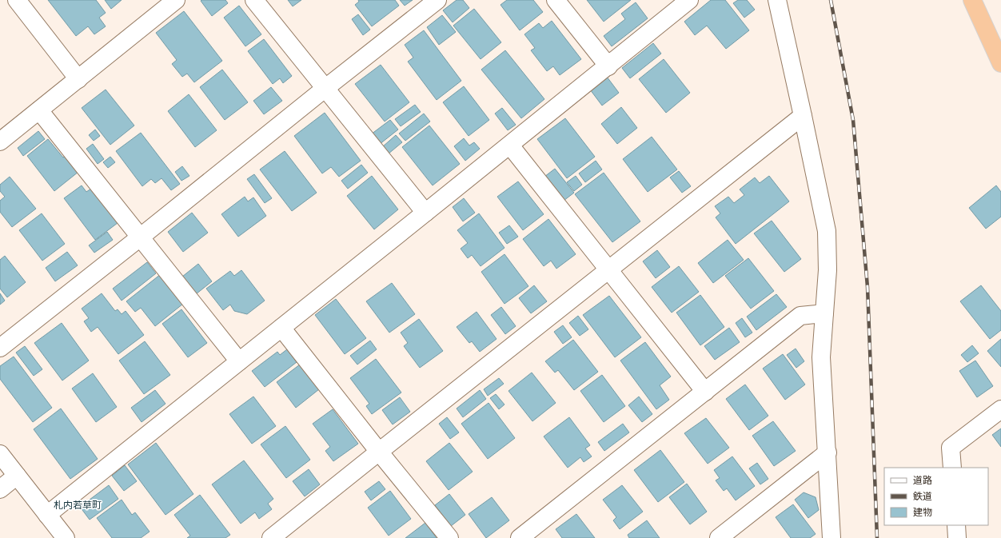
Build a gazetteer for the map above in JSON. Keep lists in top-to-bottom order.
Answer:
{
  "districts": ["札内若草町"],
  "legend": ["道路", "鉄道", "建物"]
}
